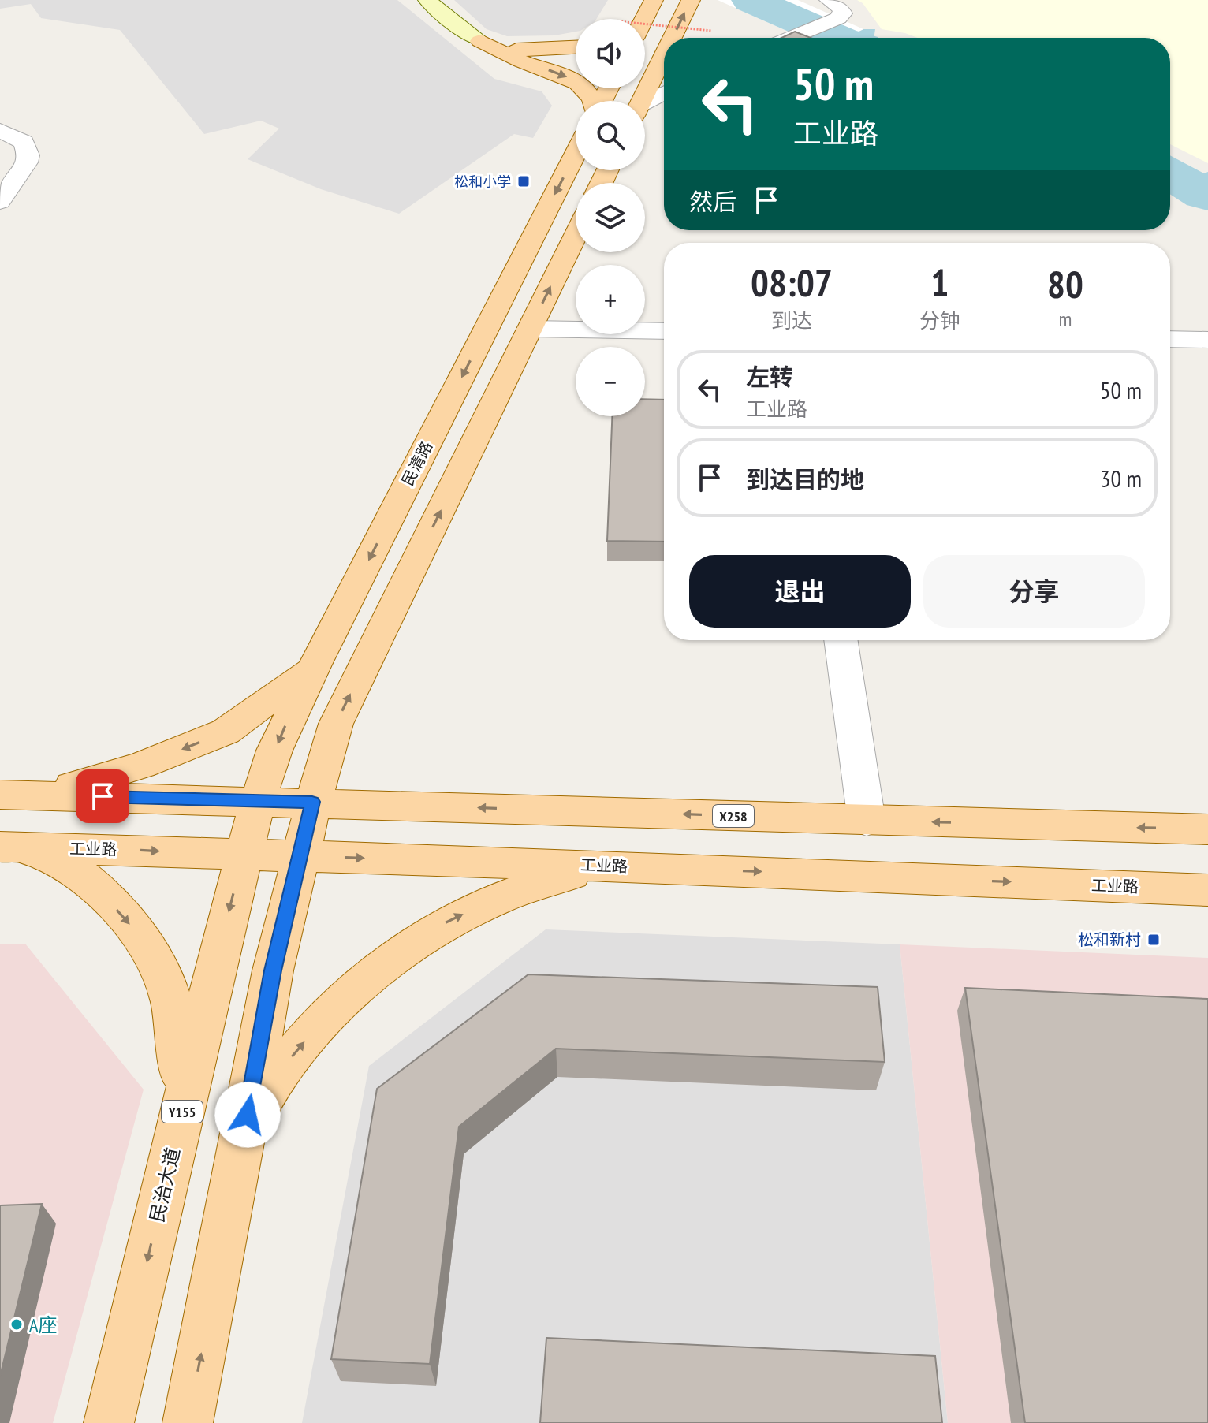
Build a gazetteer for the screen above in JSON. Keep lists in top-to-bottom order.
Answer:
{
  "streets": {
    "main road": [
      "民清路",
      "X258",
      "工业路",
      "Y155",
      "民治大道"
    ]
  },
  "crossings": [
    ["民清路", "X258"],
    ["民清路", "民治大道"],
    ["X258", "民治大道"],
    ["工业路", "民治大道"]
  ],
  "places": {
    "transit": ["松和小学", "松和新村"],
    "other": ["A座"]
  },
  "page": {
    "map_buttons": ["+", "−"],
    "turn": ["50 m", "工业路"],
    "then": "然后",
    "eta": [
      "08:07",
      "到达",
      "1",
      "分钟",
      "80",
      "m"
    ],
    "list": [
      {
        "name": "左转",
        "note": "工业路",
        "value": "50 m"
      },
      {
        "name": "到达目的地",
        "value": "30 m"
      }
    ],
    "buttons": ["退出", "分享"]
  }
}
